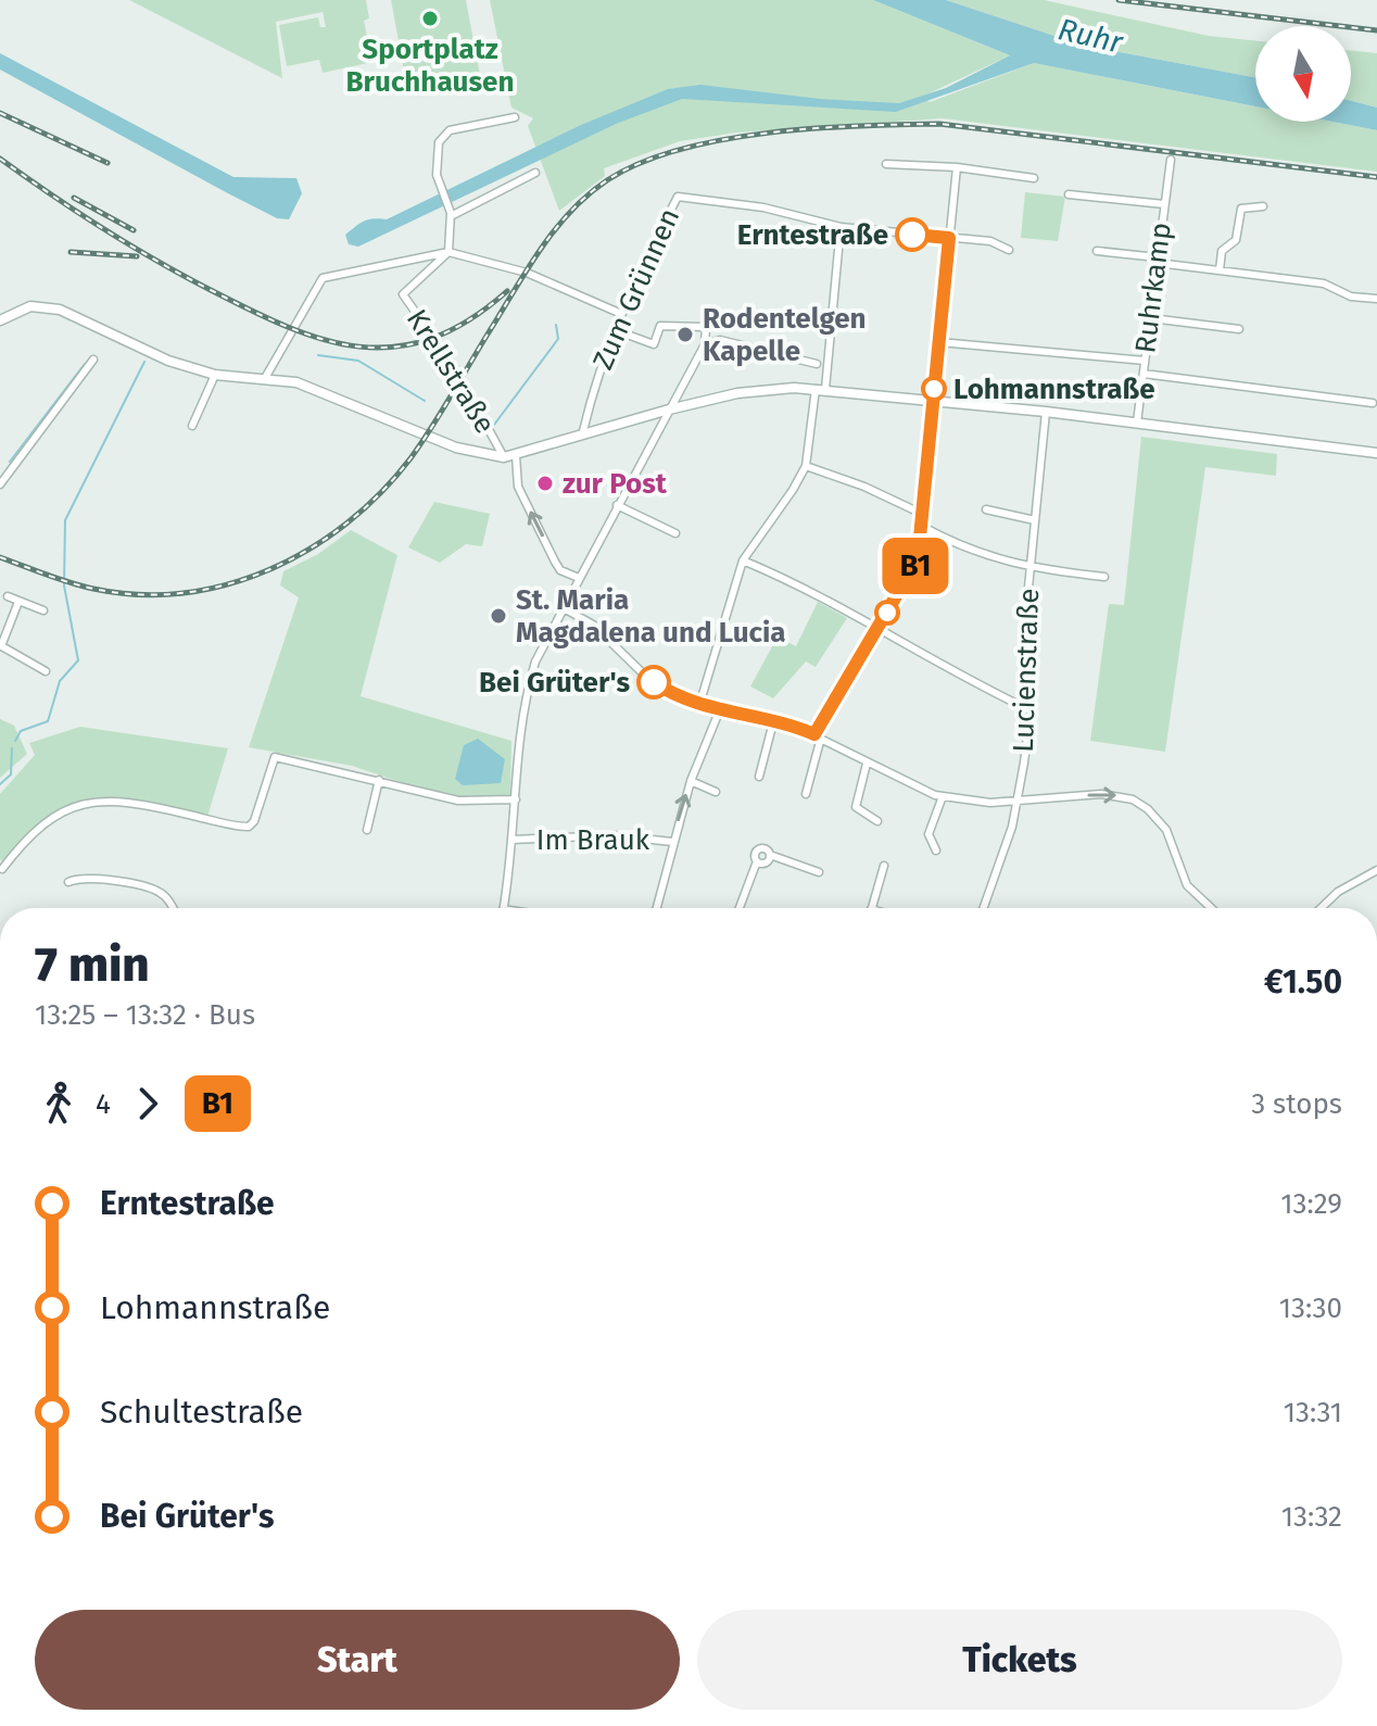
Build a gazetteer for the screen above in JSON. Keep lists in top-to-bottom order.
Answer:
{
  "streets": {
    "street": [
      "Ruhrkamp",
      "Zum Grünnen",
      "Krellstraße",
      "Lucienstraße",
      "Im Brauk"
    ]
  },
  "water": ["Ruhr"],
  "places": [
    "Sportplatz Bruchhausen",
    "Erntestraße",
    "Rodentelgen Kapelle",
    "Lohmannstraße",
    "zur Post",
    "St. Maria Magdalena und Lucia",
    "Bei Grüter's"
  ],
  "lines": ["bus line B1"],
  "north": "bottom",
  "page": {
    "on_map": "B1",
    "heading": ["7 min", "13:25 – 13:32 · Bus", "€1.50"],
    "legs": ["4", "B1", "3 stops"],
    "list": [
      {
        "name": "Erntestraße",
        "value": "13:29"
      },
      {
        "name": "Lohmannstraße",
        "value": "13:30"
      },
      {
        "name": "Schultestraße",
        "value": "13:31"
      },
      {
        "name": "Bei Grüter's",
        "value": "13:32"
      }
    ],
    "buttons": ["Start", "Tickets"]
  }
}
